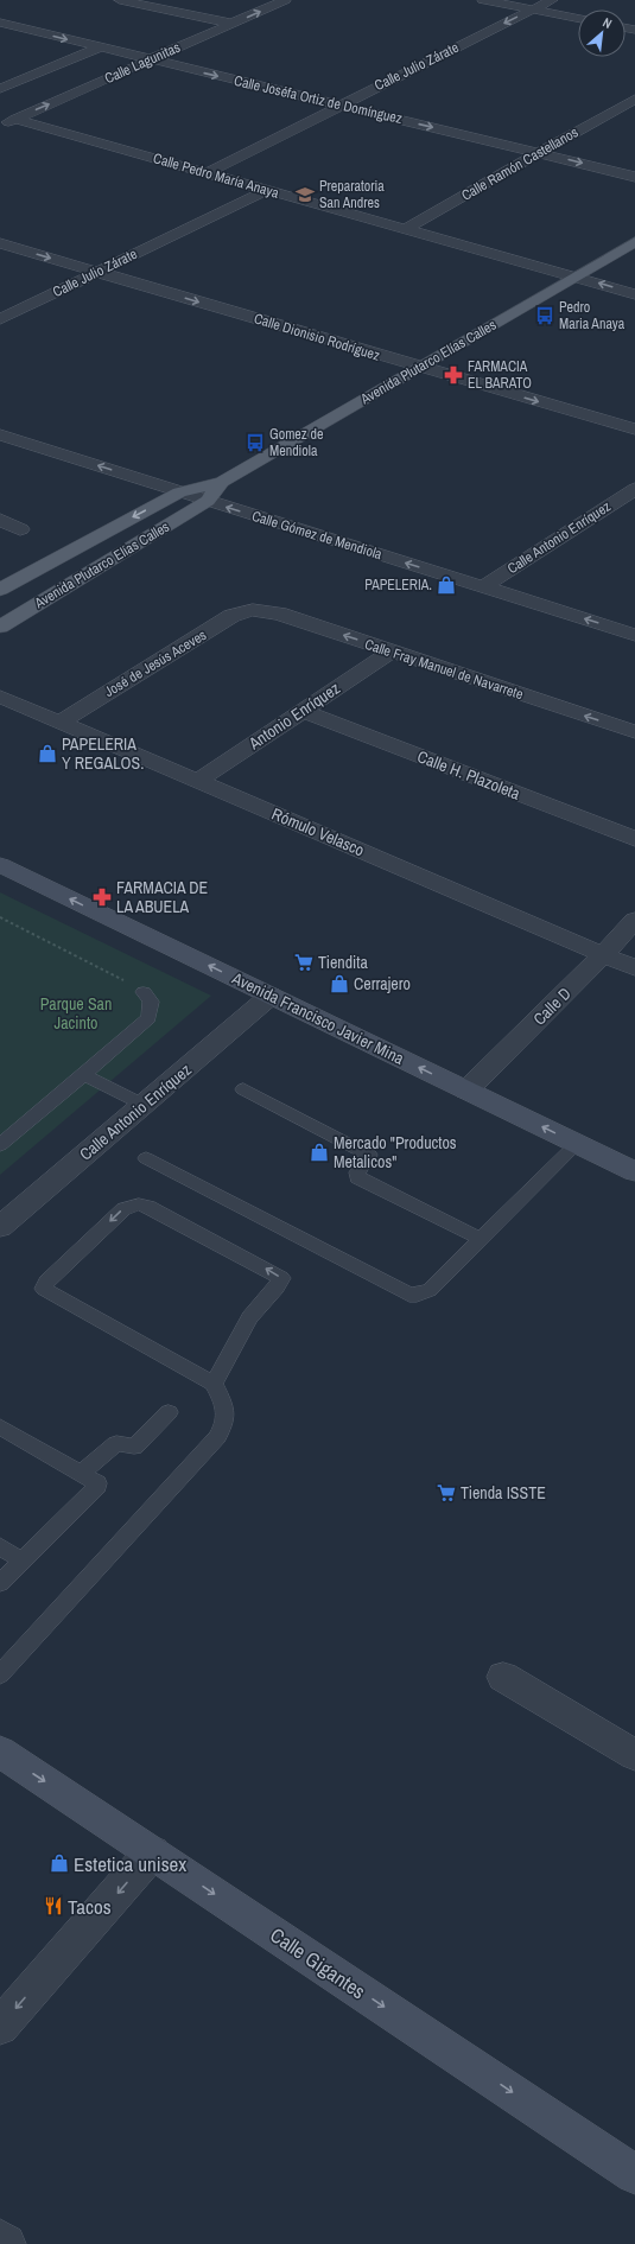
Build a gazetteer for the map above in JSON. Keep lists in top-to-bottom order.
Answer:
{
  "streets": {
    "main road": ["Avenida Plutarco Elías Calles", "Avenida Francisco Javier Mina", "Calle Gigantes"],
    "street": [
      "Calle Lagunitas",
      "Calle Julio Zárate",
      "Calle Joséfa Ortiz de Domínguez",
      "Calle Ramón Castellanos",
      "Calle Pedro María Anaya",
      "Calle Dionisio Rodríguez",
      "Calle Gómez de Mendiola",
      "Calle Antonio Enríquez",
      "José de Jesús Aceves",
      "Calle Fray Manuel de Navarrete",
      "Antonio Enríquez",
      "Calle H. Plazoleta",
      "Rómulo Velasco",
      "Calle D"
    ]
  },
  "crossings": [
    ["Calle Lagunitas", "Calle Joséfa Ortiz de Domínguez"],
    ["Calle Lagunitas", "Calle Pedro María Anaya"],
    ["Calle Julio Zárate", "Calle Joséfa Ortiz de Domínguez"],
    ["Calle Julio Zárate", "Calle Pedro María Anaya"],
    ["Calle Julio Zárate", "Calle Dionisio Rodríguez"],
    ["Calle Joséfa Ortiz de Domínguez", "Calle Ramón Castellanos"],
    ["Calle Ramón Castellanos", "Calle Pedro María Anaya"],
    ["Calle Pedro María Anaya", "Avenida Plutarco Elías Calles"],
    ["Calle Dionisio Rodríguez", "Avenida Plutarco Elías Calles"],
    ["Avenida Plutarco Elías Calles", "Calle Gómez de Mendiola"],
    ["Calle Gómez de Mendiola", "Calle Antonio Enríquez"],
    ["Calle Antonio Enríquez", "Avenida Francisco Javier Mina"],
    ["José de Jesús Aceves", "Calle Fray Manuel de Navarrete"],
    ["José de Jesús Aceves", "Rómulo Velasco"],
    ["Calle Fray Manuel de Navarrete", "Antonio Enríquez"],
    ["Antonio Enríquez", "Calle H. Plazoleta"],
    ["Antonio Enríquez", "Rómulo Velasco"],
    ["Rómulo Velasco", "Calle D"],
    ["Calle D", "Avenida Francisco Javier Mina"]
  ],
  "one_way": [
    "Calle Joséfa Ortiz de Domínguez",
    "Calle Dionisio Rodríguez",
    "Calle Gómez de Mendiola",
    "Calle Fray Manuel de Navarrete",
    "Avenida Francisco Javier Mina",
    "Calle Gigantes"
  ],
  "parks": ["Parque San Jacinto"],
  "places": {
    "school or university": ["Preparatoria San Andres"],
    "bus stop": ["Pedro Maria Anaya", "Gomez de Mendiola"],
    "pharmacy": ["FARMACIA EL BARATO", "FARMACIA DE LA ABUELA"],
    "shop": [
      "PAPELERIA.",
      "PAPELERIA Y REGALOS.",
      "Cerrajero",
      "Mercado \"Productos Metalicos\"",
      "Estetica unisex"
    ],
    "supermarket": ["Tiendita", "Tienda ISSTE"],
    "restaurant": ["Tacos"]
  },
  "north": "top right"
}
